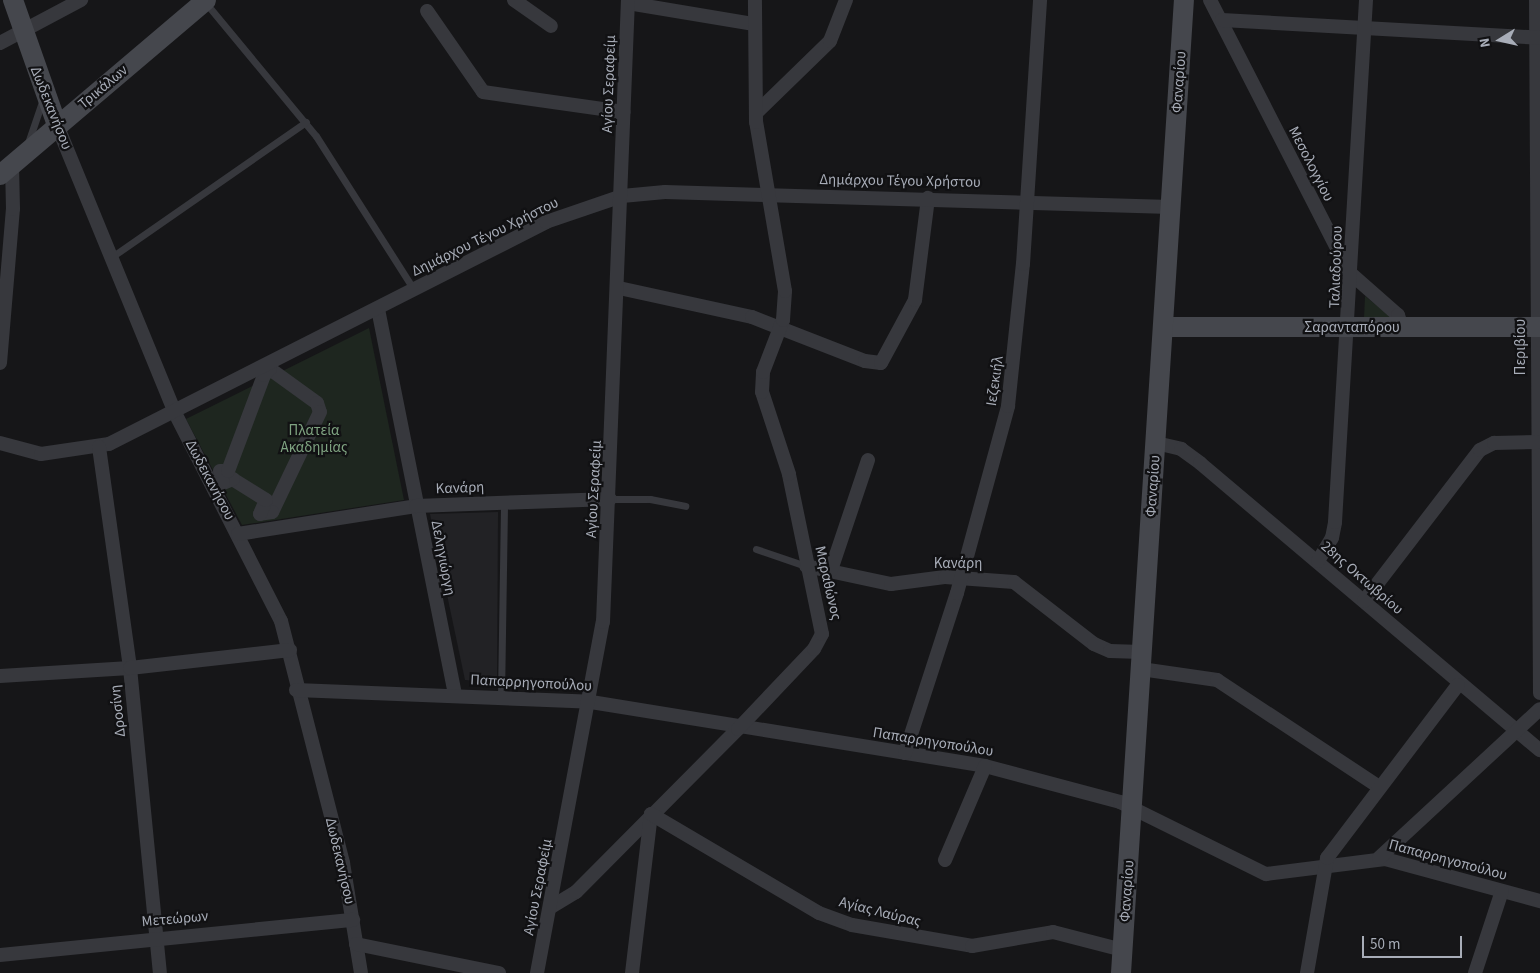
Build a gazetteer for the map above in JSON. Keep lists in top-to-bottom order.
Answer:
{
  "streets": {
    "main road": [
      "Φαναρίου",
      "Τρικάλων",
      "Δωδεκανήσου",
      "Σαρανταπόρου"
    ],
    "street": [
      "Αγίου Σεραφείμ",
      "Μεσολογγίου",
      "Δημάρχου Τέγου Χρήστου",
      "Ταλιαδούρου",
      "Περιβίου",
      "Ιεζεκιήλ",
      "Κανάρη",
      "Δεληγιώργη",
      "28ης Οκτωβρίου",
      "Μαραθώνος",
      "Παπαρρηγοπούλου",
      "Δροσίνη",
      "Αγίας Λαύρας",
      "Μετεώρων"
    ]
  },
  "crossings": [
    ["Φαναρίου", "Δημάρχου Τέγου Χρήστου"],
    ["Φαναρίου", "Σαρανταπόρου"],
    ["Φαναρίου", "Κανάρη"],
    ["Φαναρίου", "28ης Οκτωβρίου"],
    ["Φαναρίου", "Παπαρρηγοπούλου"],
    ["Φαναρίου", "Αγίας Λαύρας"],
    ["Αγίου Σεραφείμ", "Δημάρχου Τέγου Χρήστου"],
    ["Αγίου Σεραφείμ", "Κανάρη"],
    ["Αγίου Σεραφείμ", "Μαραθώνος"],
    ["Αγίου Σεραφείμ", "Παπαρρηγοπούλου"],
    ["Τρικάλων", "Δωδεκανήσου"],
    ["Δωδεκανήσου", "Δημάρχου Τέγου Χρήστου"],
    ["Δωδεκανήσου", "Κανάρη"],
    ["Δωδεκανήσου", "Παπαρρηγοπούλου"],
    ["Δωδεκανήσου", "Μετεώρων"],
    ["Μεσολογγίου", "Ταλιαδούρου"],
    ["Μεσολογγίου", "Σαρανταπόρου"],
    ["Δημάρχου Τέγου Χρήστου", "Ιεζεκιήλ"],
    ["Δημάρχου Τέγου Χρήστου", "Δεληγιώργη"],
    ["Δημάρχου Τέγου Χρήστου", "Μαραθώνος"],
    ["Δημάρχου Τέγου Χρήστου", "Δροσίνη"],
    ["Ταλιαδούρου", "Σαρανταπόρου"],
    ["Ταλιαδούρου", "28ης Οκτωβρίου"],
    ["Σαρανταπόρου", "Περιβίου"],
    ["Ιεζεκιήλ", "Κανάρη"],
    ["Ιεζεκιήλ", "Παπαρρηγοπούλου"],
    ["Κανάρη", "Δεληγιώργη"],
    ["Κανάρη", "Μαραθώνος"],
    ["Δεληγιώργη", "Παπαρρηγοπούλου"],
    ["Μαραθώνος", "Παπαρρηγοπούλου"],
    ["Μαραθώνος", "Αγίας Λαύρας"],
    ["Δροσίνη", "Μετεώρων"]
  ],
  "parks": ["Πλατεία Ακαδημίας"],
  "scale_bar": "50 m",
  "north": "left"
}
